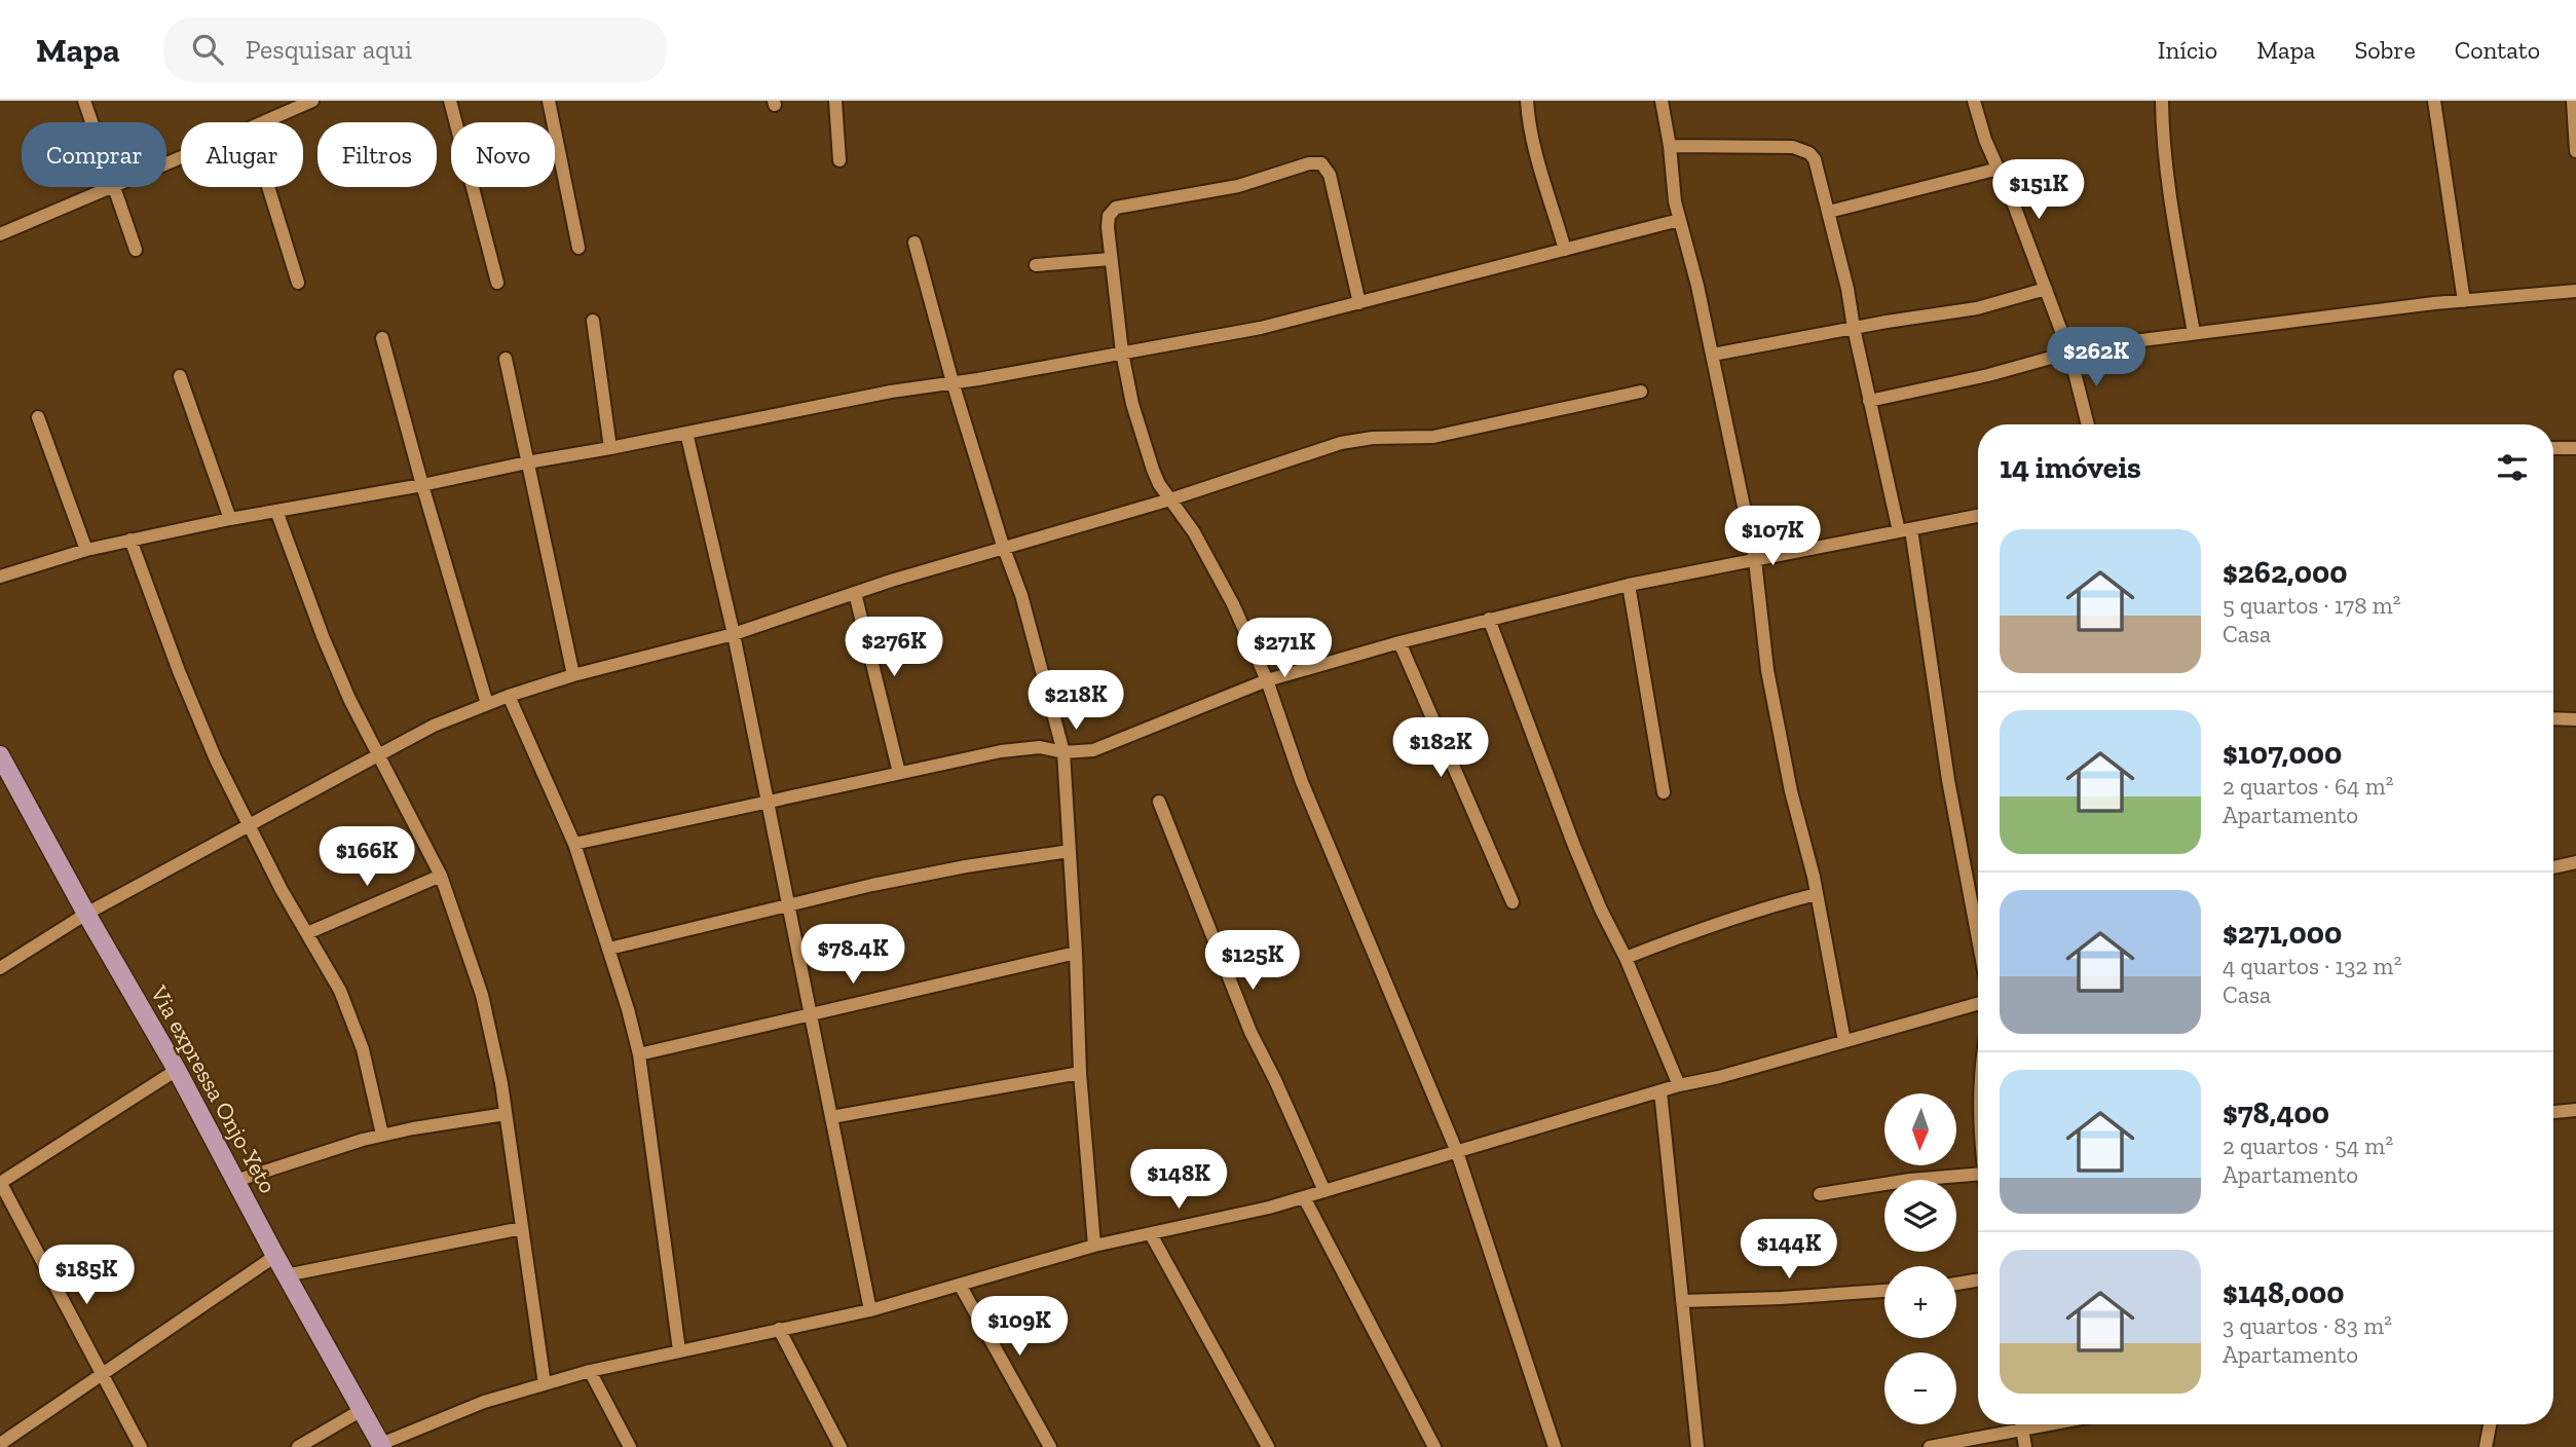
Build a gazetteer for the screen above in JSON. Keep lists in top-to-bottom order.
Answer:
{
  "streets": {
    "main road": ["Via expressa Onjo-Yeto"]
  },
  "north": "bottom",
  "page": {
    "header": "Mapa",
    "search": "Pesquisar aqui",
    "nav": [
      "Início",
      "Mapa",
      "Sobre",
      "Contato"
    ],
    "chip": [
      "Comprar",
      "Alugar",
      "Filtros",
      "Novo"
    ],
    "price": [
      "$151K",
      "$262K",
      "$107K",
      "$276K",
      "$271K",
      "$218K",
      "$182K",
      "$166K",
      "$78.4K",
      "$125K",
      "$148K",
      "$144K",
      "$185K",
      "$109K"
    ],
    "heading": "14 imóveis",
    "list": [
      {
        "name": "$262,000",
        "note": "5 quartos · 178 m² · Casa"
      },
      {
        "name": "$107,000",
        "note": "2 quartos · 64 m² · Apartamento"
      },
      {
        "name": "$271,000",
        "note": "4 quartos · 132 m² · Casa"
      },
      {
        "name": "$78,400",
        "note": "2 quartos · 54 m² · Apartamento"
      },
      {
        "name": "$148,000",
        "note": "3 quartos · 83 m² · Apartamento"
      }
    ],
    "map_buttons": ["+", "−"]
  }
}
